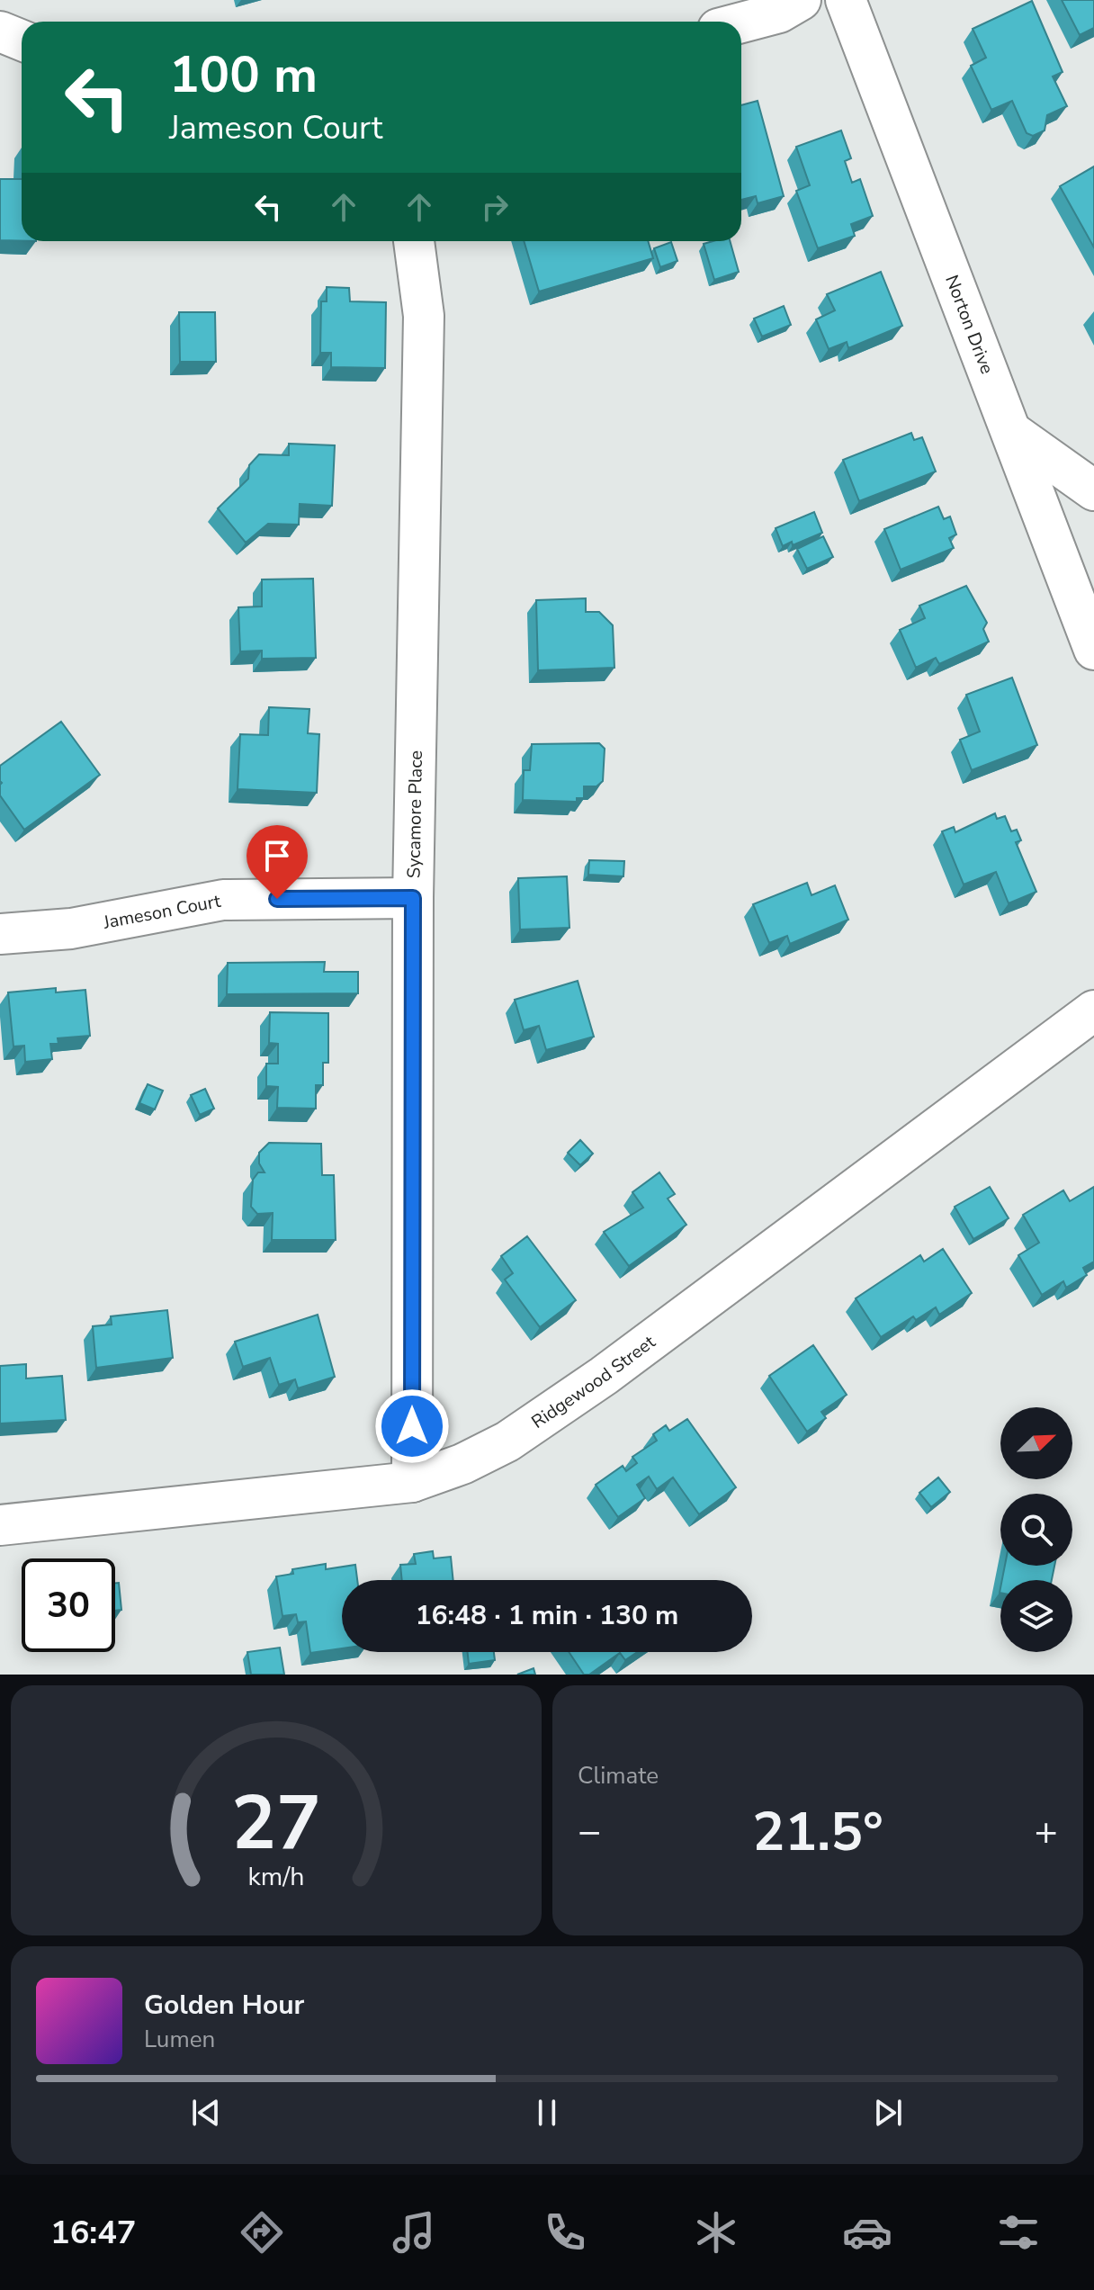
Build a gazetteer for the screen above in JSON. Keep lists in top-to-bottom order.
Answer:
{
  "streets": {
    "street": [
      "Norton Drive",
      "Sycamore Place",
      "Jameson Court",
      "Ridgewood Street"
    ]
  },
  "crossings": [
    ["Sycamore Place", "Jameson Court"],
    ["Sycamore Place", "Ridgewood Street"]
  ],
  "north": "top right",
  "page": {
    "turn": ["100 m", "Jameson Court"],
    "limit": "30",
    "trip": "16:48 · 1 min · 130 m",
    "tile": "Climate",
    "heat": ["−", "21.5°", "+"],
    "song": ["Golden Hour", "Lumen"],
    "tabs": "16:47",
    "gauge": ["27", "km/h"]
  }
}
